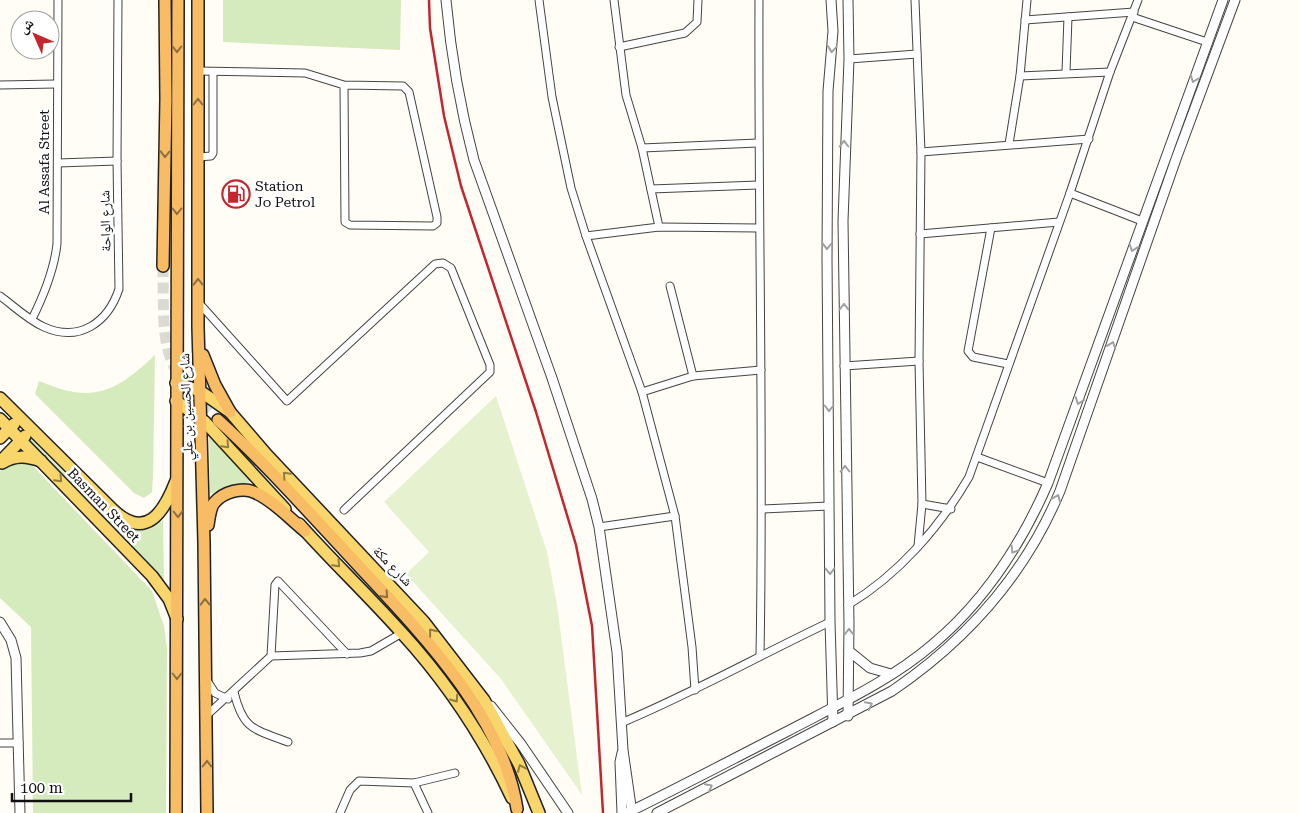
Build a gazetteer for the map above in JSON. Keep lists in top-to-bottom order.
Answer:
{
  "streets": {
    "highway": ["شارع الحسين بن علي"],
    "main road": ["Basman Street", "شارع مكة"],
    "street": ["Al Assafa Street", "شارع الواحة"]
  },
  "crossings": [
    ["Al Assafa Street", "شارع الواحة"],
    ["شارع الحسين بن علي", "Basman Street"],
    ["شارع الحسين بن علي", "شارع مكة"]
  ],
  "one_way": ["Basman Street"],
  "places": {
    "fuel station": ["Station Jo Petrol"]
  },
  "scale_bar": "100 m",
  "north": "top left"
}
